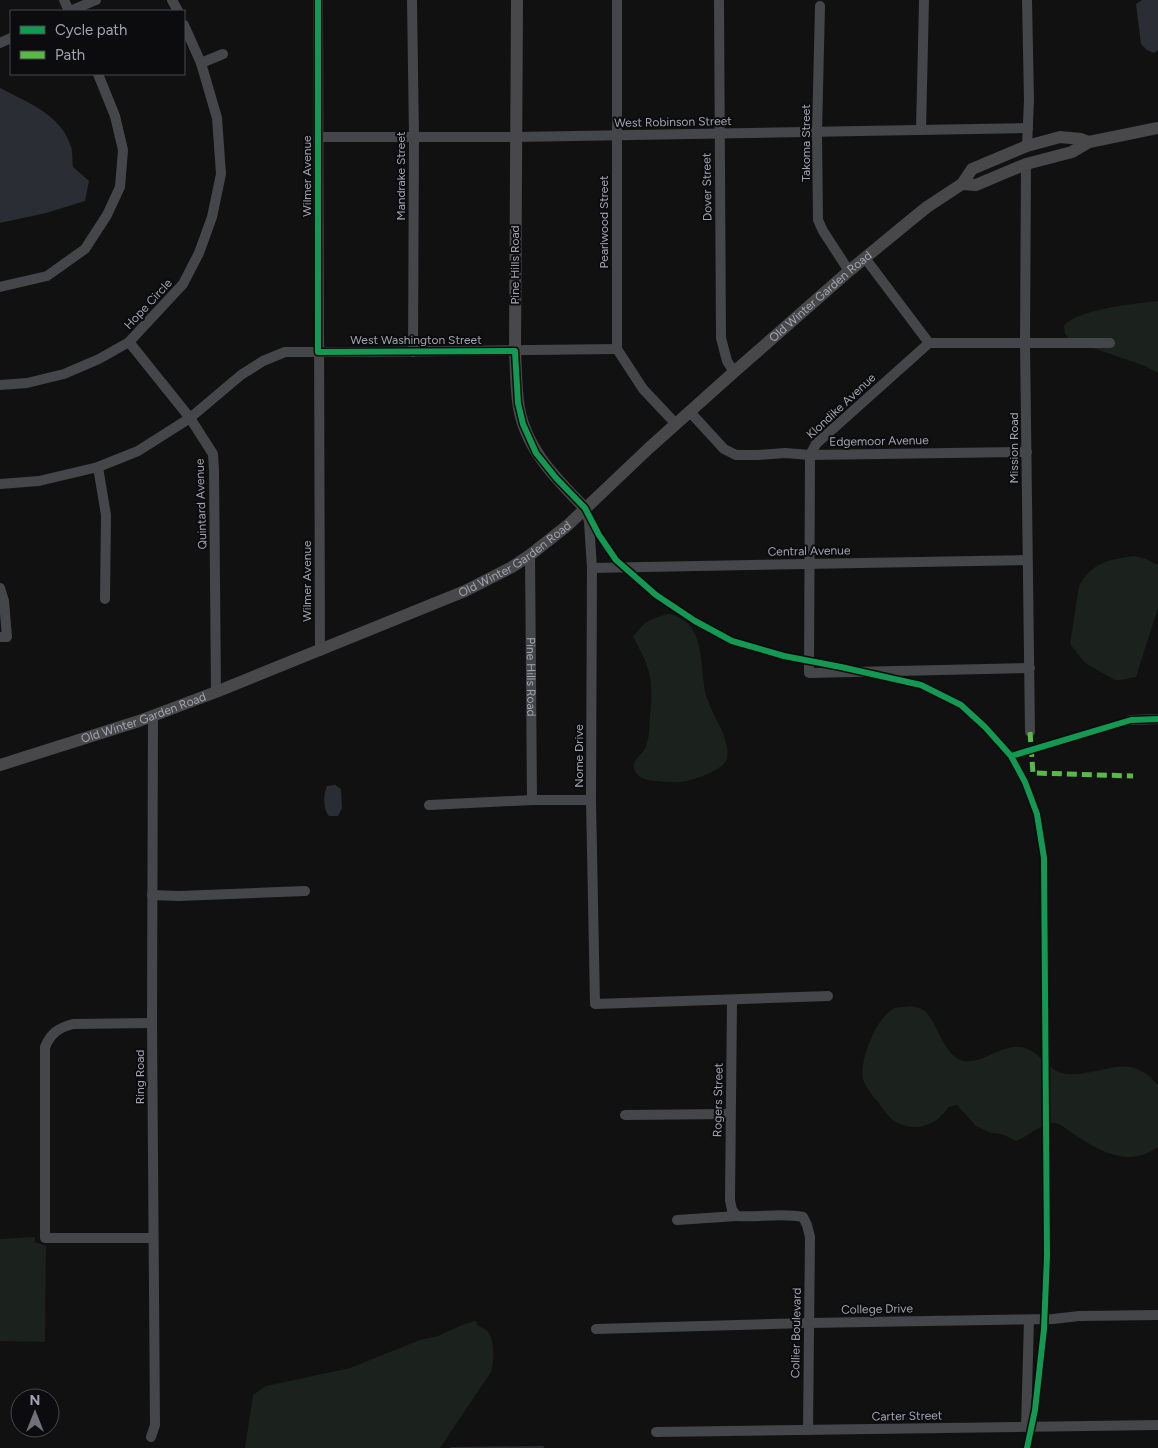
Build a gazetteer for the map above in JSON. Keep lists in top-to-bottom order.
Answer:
{
  "streets": {
    "main road": ["Pine Hills Road", "Old Winter Garden Road"],
    "street": [
      "West Robinson Street",
      "Takoma Street",
      "Wilmer Avenue",
      "Mandrake Street",
      "Dover Street",
      "Pearlwood Street",
      "Hope Circle",
      "West Washington Street",
      "Klondike Avenue",
      "Edgemoor Avenue",
      "Mission Road",
      "Quintard Avenue",
      "Central Avenue",
      "Nome Drive",
      "Ring Road",
      "Rogers Street",
      "College Drive",
      "Collier Boulevard",
      "Carter Street"
    ]
  },
  "crossings": [
    ["West Robinson Street", "Takoma Street"],
    ["West Robinson Street", "Wilmer Avenue"],
    ["West Robinson Street", "Mandrake Street"],
    ["West Robinson Street", "Dover Street"],
    ["West Robinson Street", "Pearlwood Street"],
    ["West Robinson Street", "Pine Hills Road"],
    ["Takoma Street", "Old Winter Garden Road"],
    ["Wilmer Avenue", "Old Winter Garden Road"],
    ["Wilmer Avenue", "West Washington Street"],
    ["Mandrake Street", "West Washington Street"],
    ["Dover Street", "Old Winter Garden Road"],
    ["Pearlwood Street", "West Washington Street"],
    ["Pine Hills Road", "Old Winter Garden Road"],
    ["Pine Hills Road", "West Washington Street"],
    ["Pine Hills Road", "Nome Drive"],
    ["Old Winter Garden Road", "Edgemoor Avenue"],
    ["Old Winter Garden Road", "Mission Road"],
    ["Old Winter Garden Road", "Quintard Avenue"],
    ["Old Winter Garden Road", "Nome Drive"],
    ["Old Winter Garden Road", "Ring Road"],
    ["Hope Circle", "Quintard Avenue"],
    ["West Washington Street", "Quintard Avenue"],
    ["Klondike Avenue", "Edgemoor Avenue"],
    ["Klondike Avenue", "Mission Road"],
    ["Klondike Avenue", "Central Avenue"],
    ["Edgemoor Avenue", "Mission Road"],
    ["Mission Road", "Central Avenue"],
    ["Central Avenue", "Nome Drive"],
    ["Nome Drive", "Rogers Street"],
    ["Rogers Street", "Collier Boulevard"],
    ["College Drive", "Collier Boulevard"],
    ["Collier Boulevard", "Carter Street"]
  ],
  "legend": ["Cycle path", "Path"],
  "north": "top"
}
